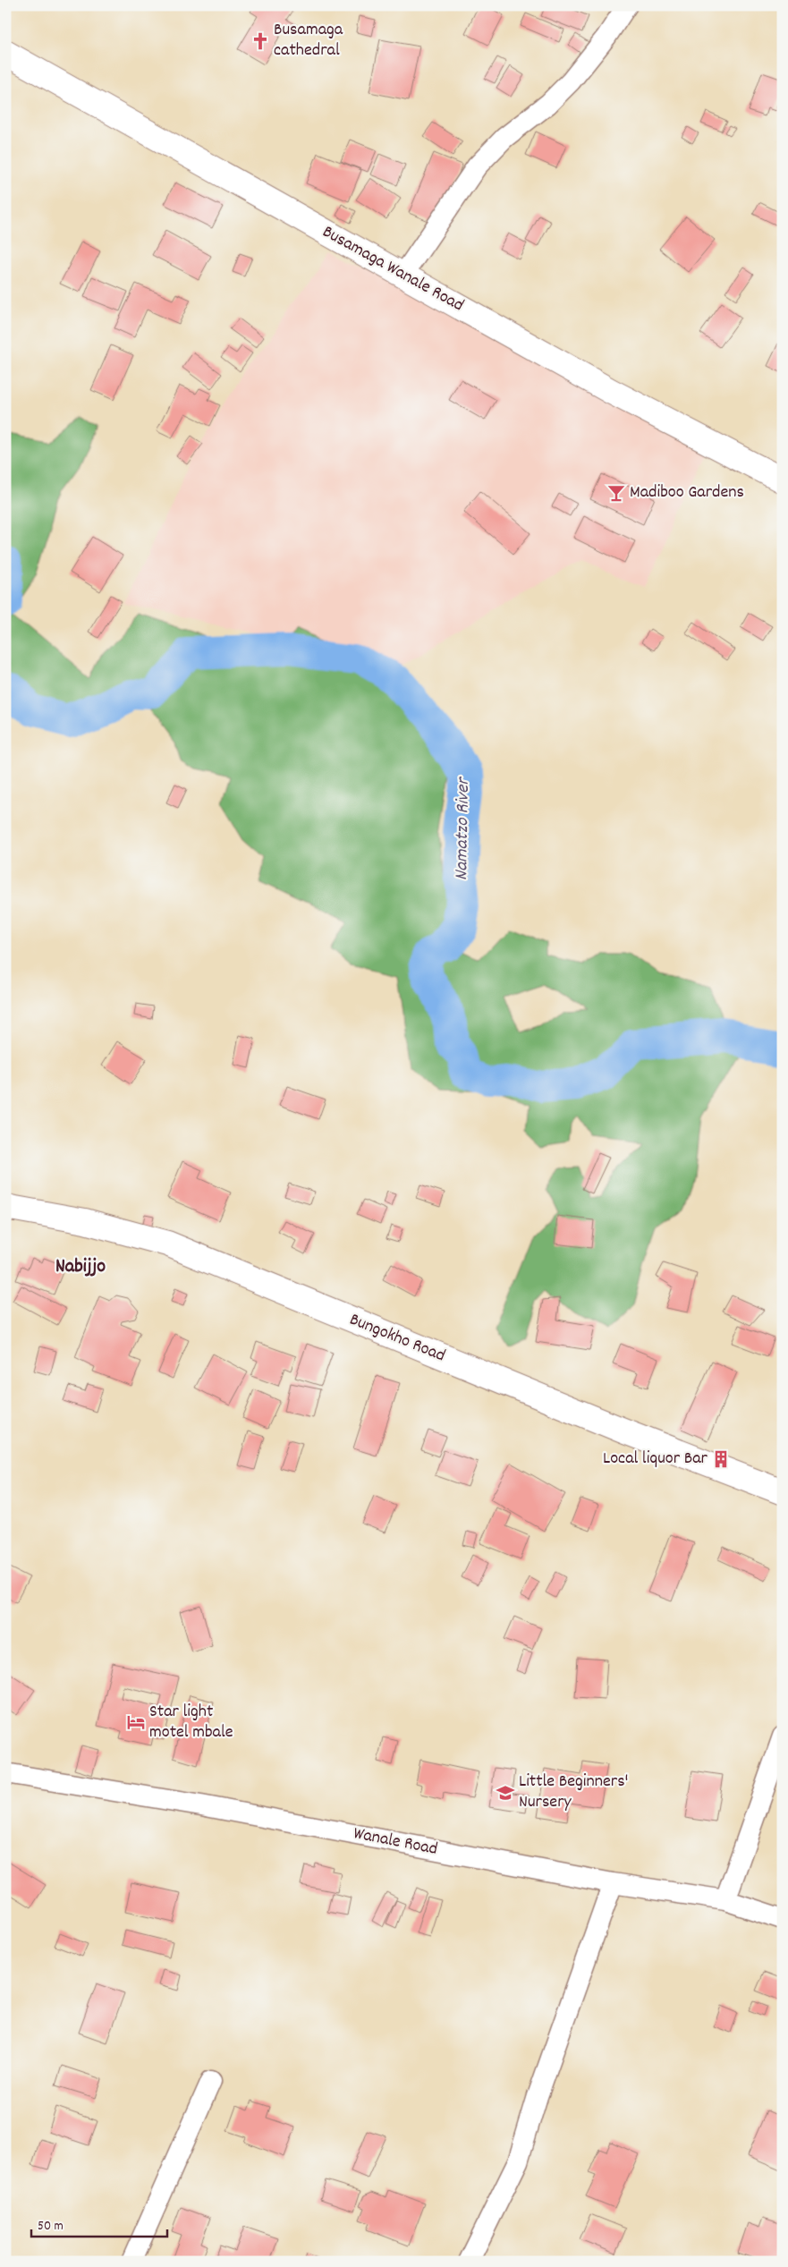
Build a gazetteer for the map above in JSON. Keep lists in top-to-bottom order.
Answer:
{
  "streets": {
    "street": ["Busamaga Wanale Road", "Bungokho Road", "Wanale Road"]
  },
  "districts": ["Nabijjo"],
  "water": ["Namatzo River"],
  "places": {
    "church": ["Busamaga cathedral"],
    "bar": ["Madiboo Gardens"],
    "building": ["Local liquor Bar"],
    "hotel": ["Star light motel mbale"],
    "school or university": ["Little Beginners' Nursery"]
  },
  "scale_bar": "50 m"
}
